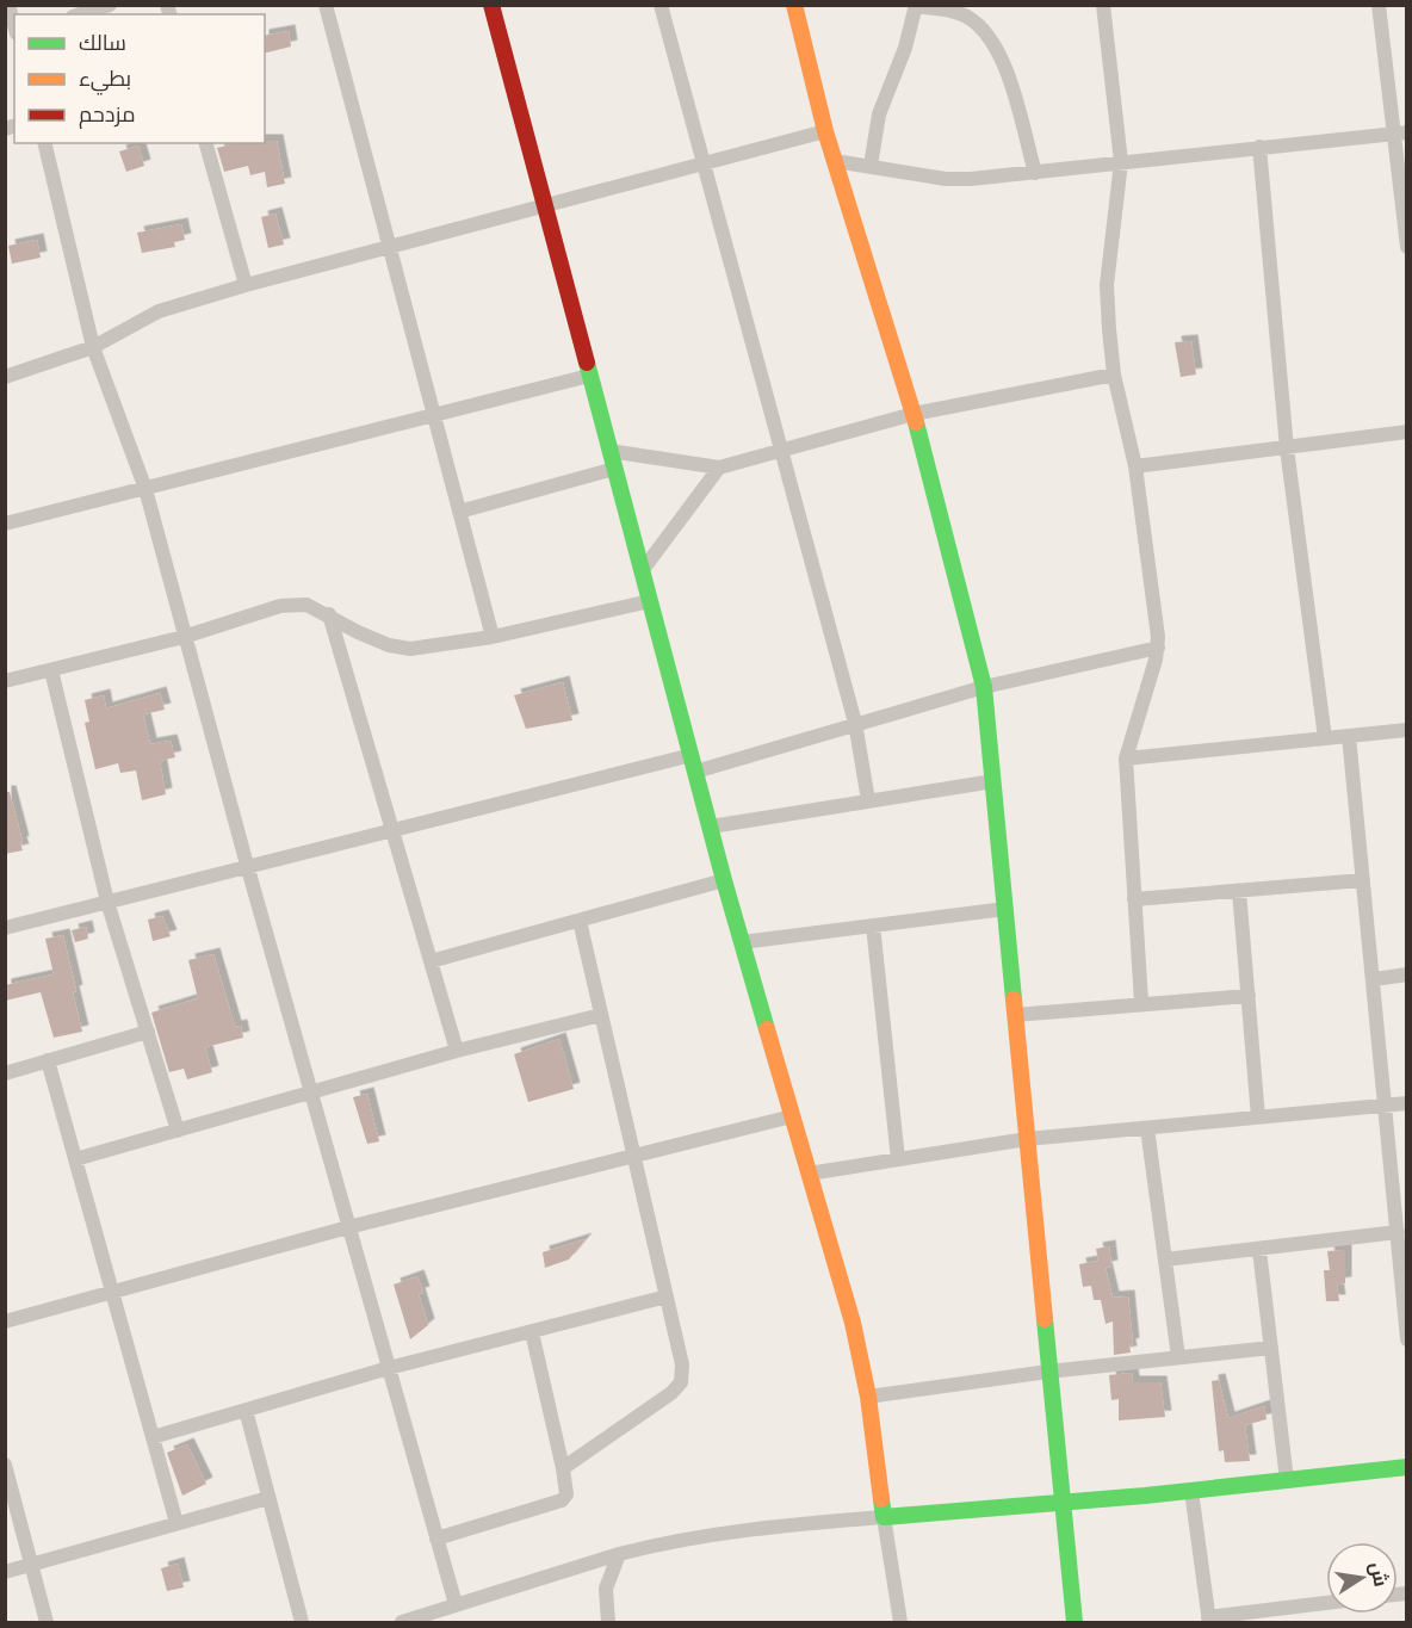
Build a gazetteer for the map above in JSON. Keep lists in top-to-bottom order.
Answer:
{
  "legend": ["سالك", "بطيء", "مزدحم"],
  "north": "right"
}
